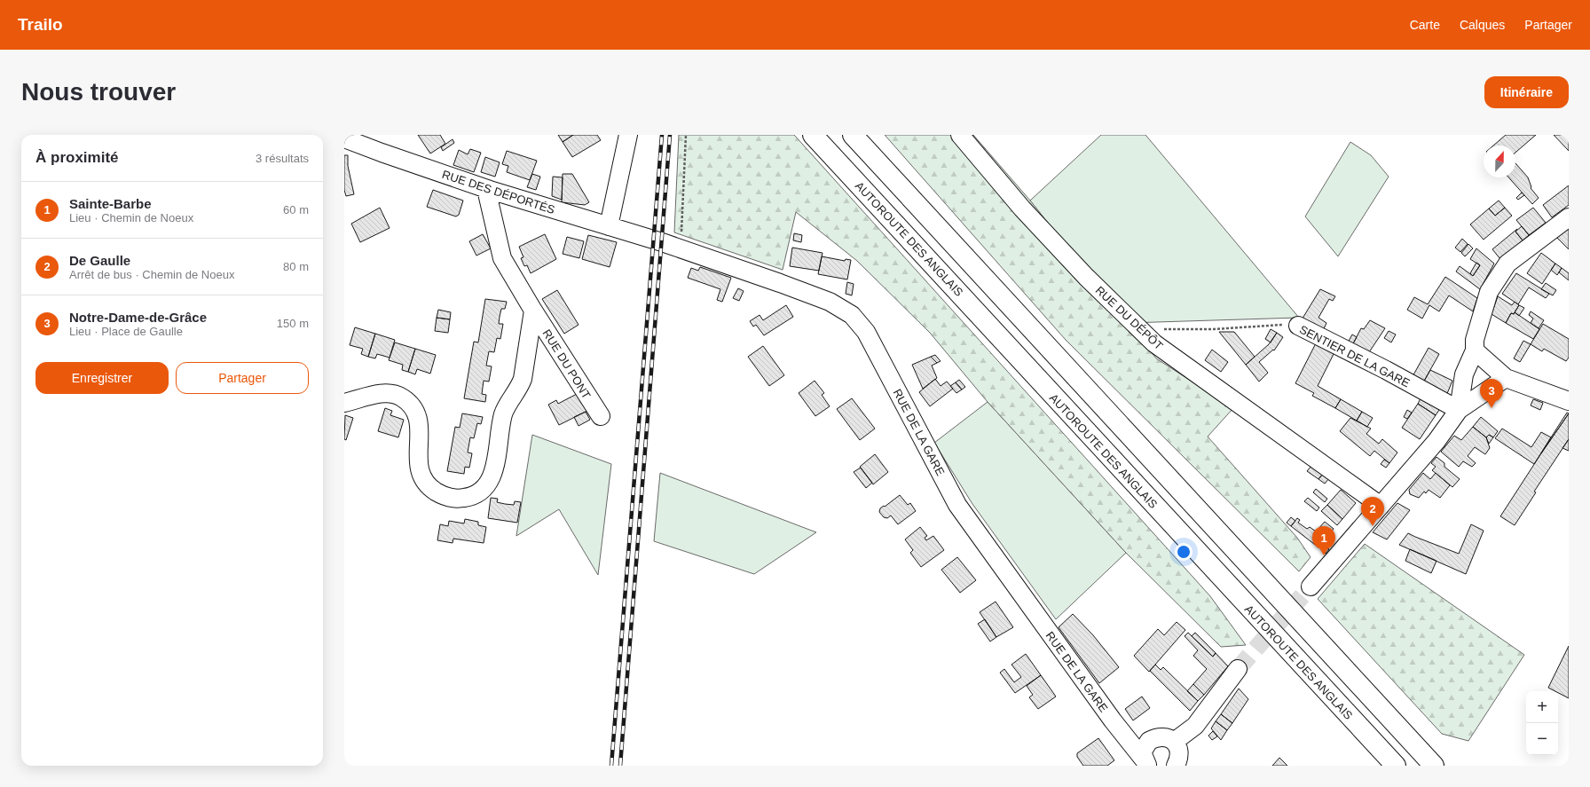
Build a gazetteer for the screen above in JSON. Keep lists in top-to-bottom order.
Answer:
{
  "streets": {
    "highway": ["AUTOROUTE DES ANGLAIS"],
    "street": [
      "RUE DES DÉPORTÉS",
      "RUE DU DÉPÔT",
      "SENTIER DE LA GARE",
      "RUE DU PONT",
      "RUE DE LA GARE"
    ]
  },
  "crossings": [
    ["RUE DES DÉPORTÉS", "RUE DU PONT"],
    ["RUE DES DÉPORTÉS", "RUE DE LA GARE"],
    ["RUE DU DÉPÔT", "SENTIER DE LA GARE"]
  ],
  "north": "top",
  "page": {
    "header": "Trailo",
    "nav": ["Carte", "Calques", "Partager"],
    "buttons": [
      "Itinéraire",
      ["Enregistrer", "Partager"]
    ],
    "title": "Nous trouver",
    "heading": ["À proximité", "3 résultats"],
    "list": [
      {
        "mark": "1",
        "name": "Sainte-Barbe",
        "note": "Lieu · Chemin de Noeux",
        "value": "60 m"
      },
      {
        "mark": "2",
        "name": "De Gaulle",
        "note": "Arrêt de bus · Chemin de Noeux",
        "value": "80 m"
      },
      {
        "mark": "3",
        "name": "Notre-Dame-de-Grâce",
        "note": "Lieu · Place de Gaulle",
        "value": "150 m"
      }
    ],
    "pins": ["3", "2", "1"],
    "map_buttons": ["+", "−"]
  }
}
